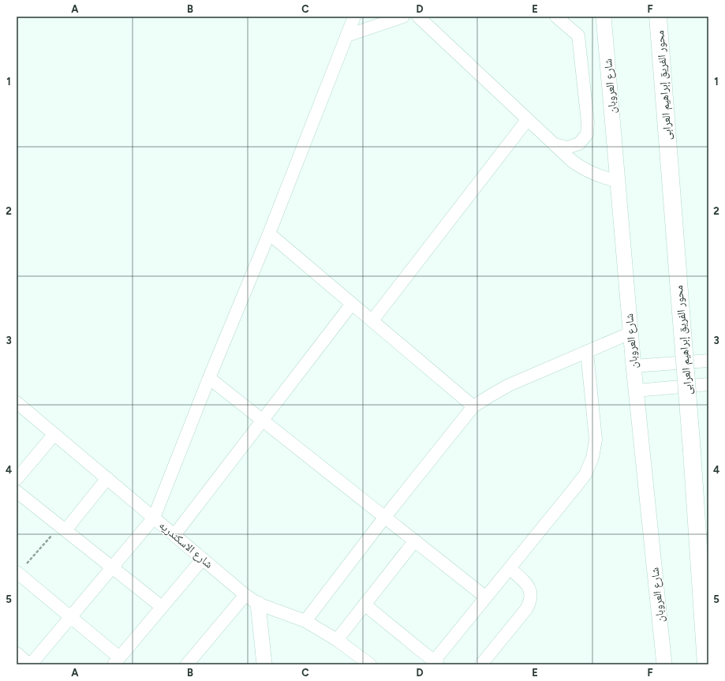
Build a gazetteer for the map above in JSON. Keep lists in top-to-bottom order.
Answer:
{
  "streets": {
    "main road": ["محور الفريق إبراهيم العرابى"],
    "street": ["شارع العروبان", "شارع الاسكندريه"]
  },
  "grid": {
    "columns": [
      "A",
      "B",
      "C",
      "D",
      "E",
      "F"
    ],
    "rows": [
      "1",
      "2",
      "3",
      "4",
      "5"
    ]
  }
}
